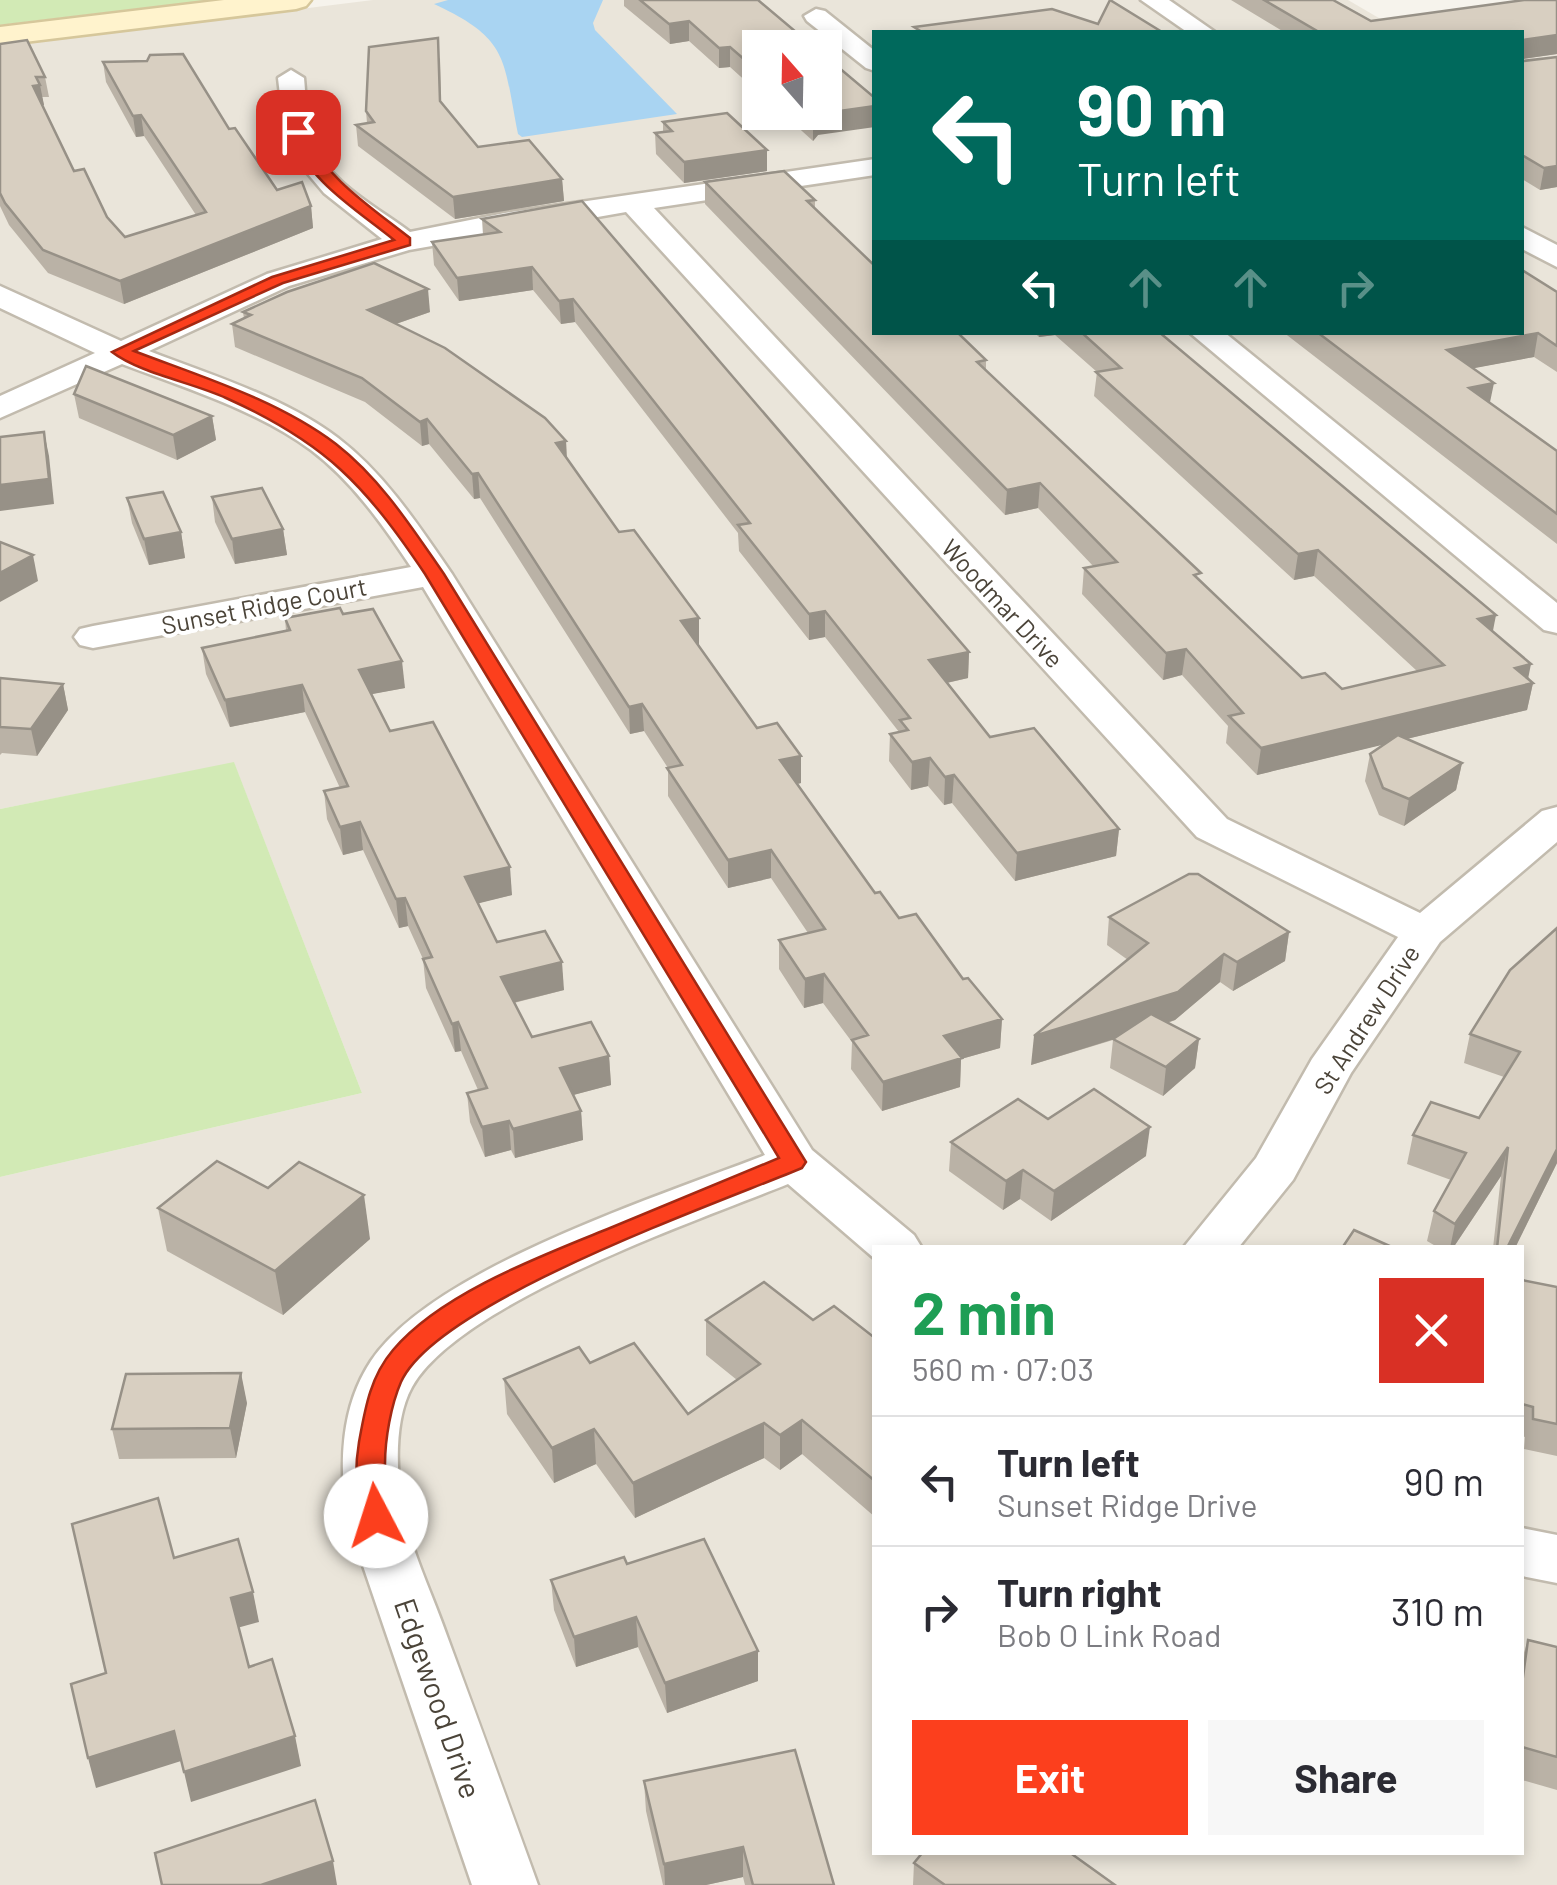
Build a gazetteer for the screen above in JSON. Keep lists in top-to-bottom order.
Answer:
{
  "streets": {
    "street": [
      "Woodmar Drive",
      "Sunset Ridge Court",
      "St Andrew Drive",
      "Edgewood Drive"
    ]
  },
  "crossings": [
    ["Woodmar Drive", "St Andrew Drive"]
  ],
  "north": "top",
  "page": {
    "turn": ["90 m", "Turn left"],
    "heading": ["2 min", "560 m · 07:03"],
    "list": [
      {
        "name": "Turn left",
        "note": "Sunset Ridge Drive",
        "value": "90 m"
      },
      {
        "name": "Turn right",
        "note": "Bob O Link Road",
        "value": "310 m"
      }
    ],
    "buttons": ["Exit", "Share"]
  }
}
